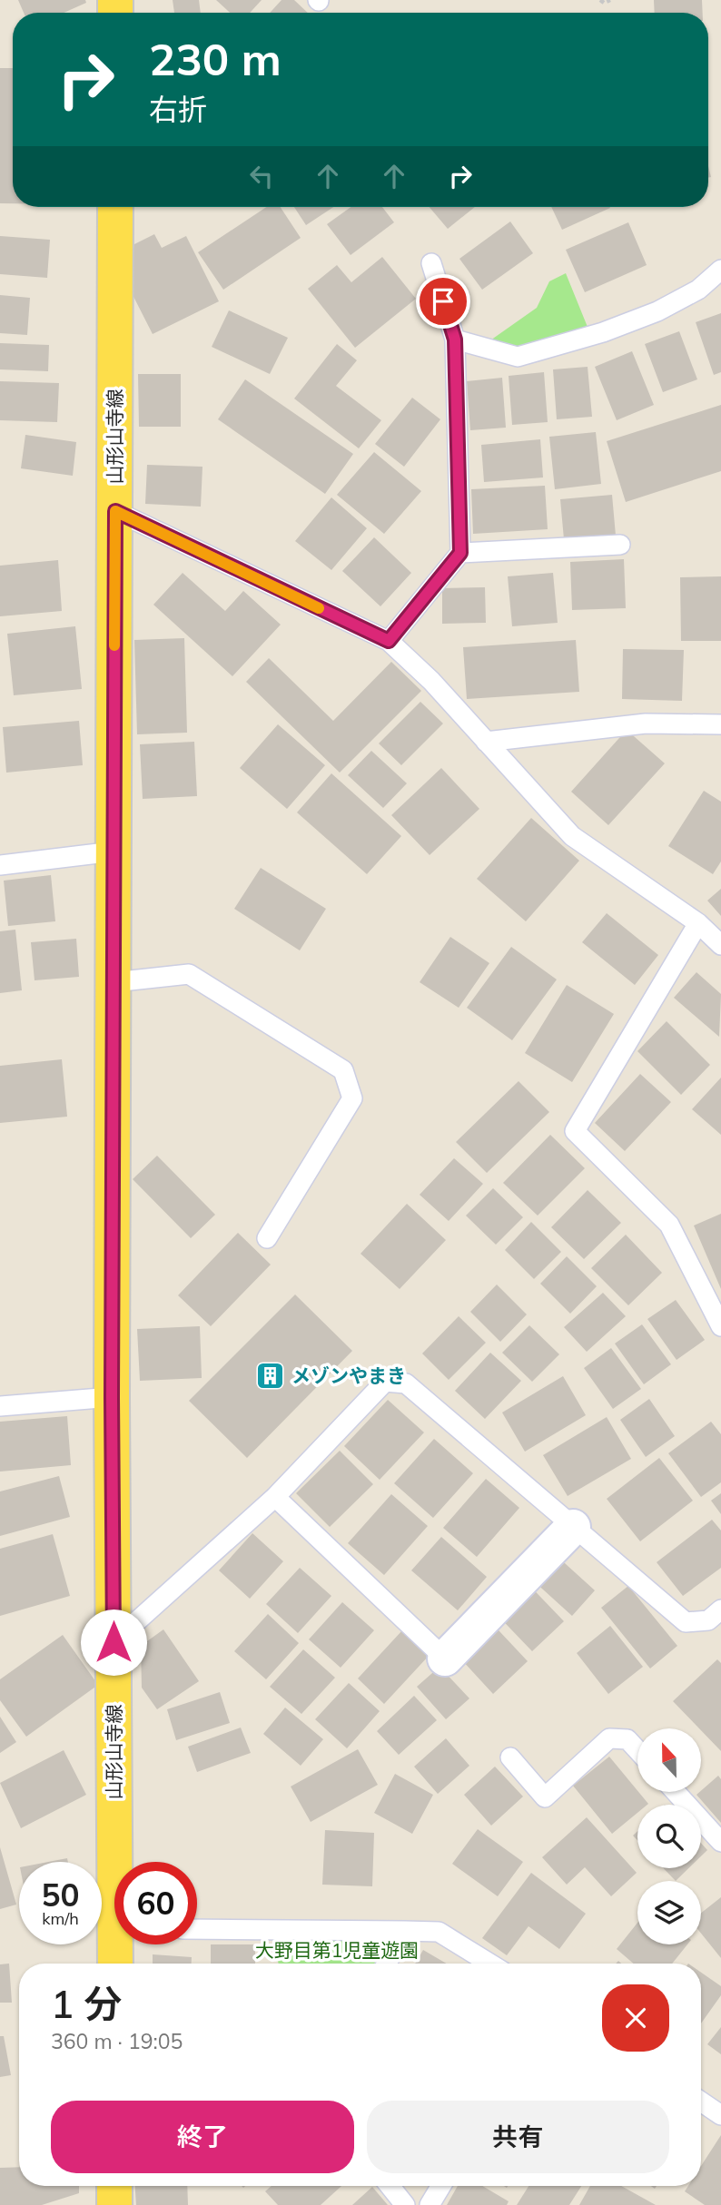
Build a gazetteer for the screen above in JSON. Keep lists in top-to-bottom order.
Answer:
{
  "streets": {
    "main road": ["山形山寺線"]
  },
  "parks": ["大野目第1児童遊園"],
  "places": {
    "building": ["メゾンやまき"]
  },
  "north": "top",
  "page": {
    "turn": ["230 m", "右折"],
    "speed": "50 km/h",
    "limit": "60",
    "heading": ["1 分", "360 m · 19:05"],
    "buttons": ["終了", "共有"]
  }
}
